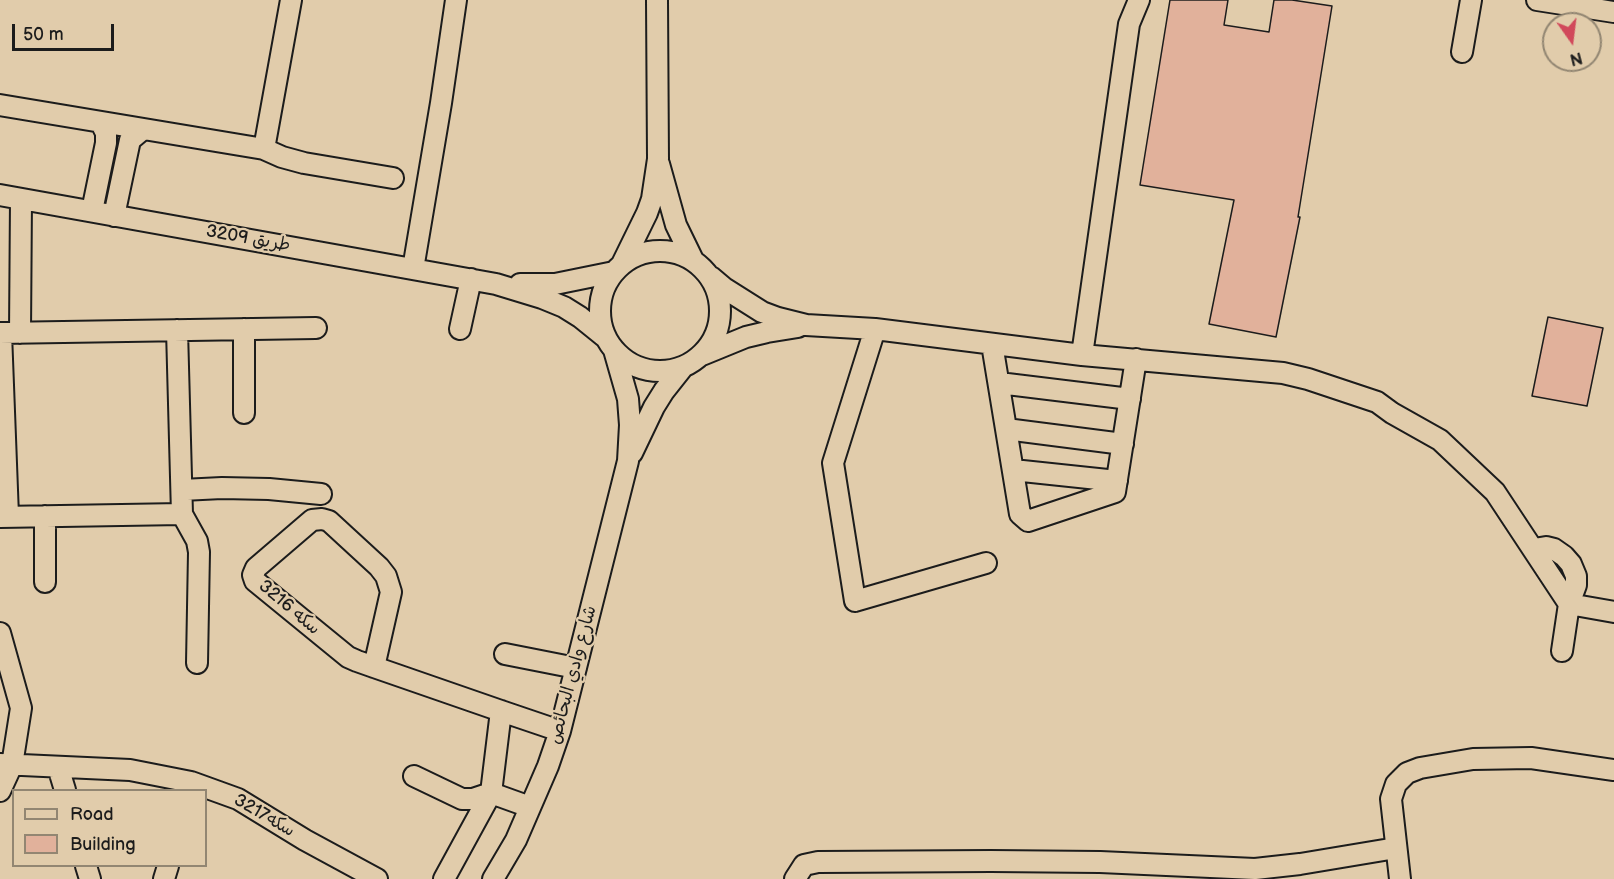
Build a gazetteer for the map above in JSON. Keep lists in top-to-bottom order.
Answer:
{
  "streets": {
    "street": [
      "طريق 3209",
      "سكه 3216",
      "شارع وادي البحائص",
      "سكه3217"
    ]
  },
  "crossings": [
    ["سكه 3216", "شارع وادي البحائص"]
  ],
  "legend": ["Road", "Building"],
  "scale_bar": "50 m",
  "north": "bottom"
}
